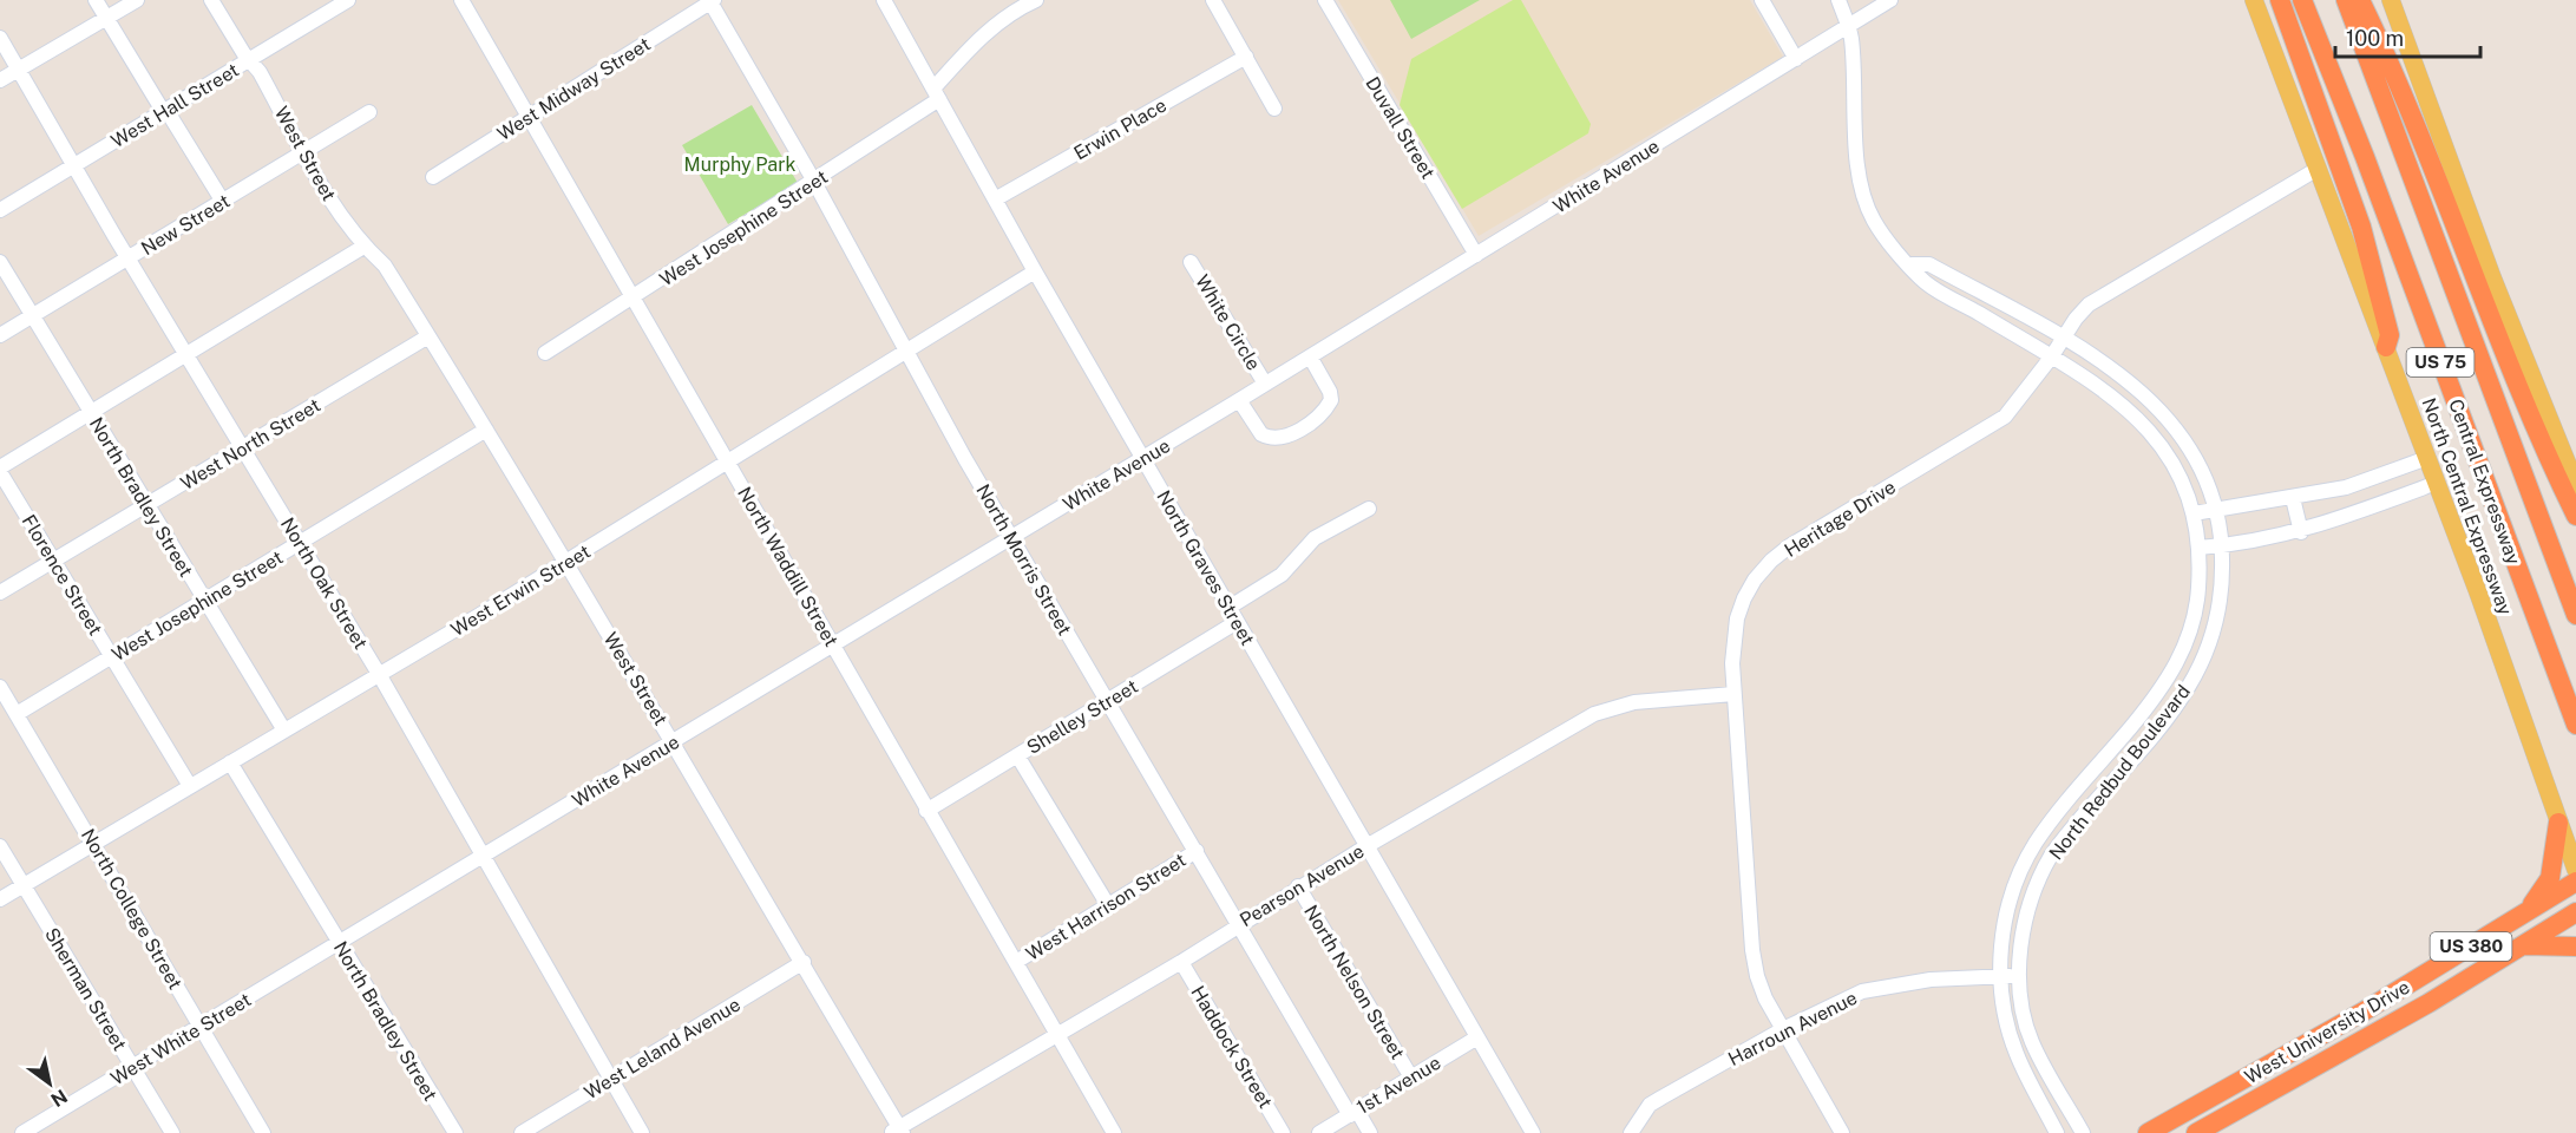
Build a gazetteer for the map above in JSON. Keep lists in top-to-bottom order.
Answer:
{
  "streets": {
    "highway": [
      "US 75",
      "Central Expressway",
      "US 380",
      "West University Drive"
    ],
    "main road": ["North Central Expressway"],
    "street": [
      "West Midway Street",
      "West Hall Street",
      "Duvall Street",
      "Erwin Place",
      "West Street",
      "White Avenue",
      "New Street",
      "West Josephine Street",
      "White Circle",
      "West North Street",
      "North Bradley Street",
      "Heritage Drive",
      "North Morris Street",
      "North Waddill Street",
      "North Graves Street",
      "Florence Street",
      "North Oak Street",
      "West Erwin Street",
      "Shelley Street",
      "North Redbud Boulevard",
      "Pearson Avenue",
      "West Harrison Street",
      "North College Street",
      "North Nelson Street",
      "Sherman Street",
      "Harroun Avenue",
      "West White Street",
      "Haddock Street",
      "West Leland Avenue",
      "1st Avenue"
    ]
  },
  "crossings": [
    ["West Midway Street", "North Morris Street"],
    ["West Midway Street", "North Waddill Street"],
    ["West Hall Street", "West Street"],
    ["West Hall Street", "North Oak Street"],
    ["Duvall Street", "White Avenue"],
    ["Erwin Place", "North Graves Street"],
    ["West Street", "White Avenue"],
    ["West Street", "New Street"],
    ["West Street", "West Josephine Street"],
    ["West Street", "West North Street"],
    ["West Street", "West Erwin Street"],
    ["West Street", "Pearson Avenue"],
    ["West Street", "West Leland Avenue"],
    ["White Avenue", "White Circle"],
    ["White Avenue", "North Bradley Street"],
    ["White Avenue", "North Morris Street"],
    ["White Avenue", "North Waddill Street"],
    ["White Avenue", "North Graves Street"],
    ["White Avenue", "North Oak Street"],
    ["White Avenue", "North Redbud Boulevard"],
    ["White Avenue", "West White Street"],
    ["New Street", "North Bradley Street"],
    ["New Street", "North Oak Street"],
    ["West Josephine Street", "North Bradley Street"],
    ["West Josephine Street", "North Morris Street"],
    ["West Josephine Street", "North Waddill Street"],
    ["West Josephine Street", "North Graves Street"],
    ["West Josephine Street", "Florence Street"],
    ["West Josephine Street", "North Oak Street"],
    ["West Josephine Street", "North College Street"],
    ["West North Street", "North Bradley Street"],
    ["West North Street", "Florence Street"],
    ["West North Street", "North Oak Street"],
    ["North Bradley Street", "West Erwin Street"],
    ["North Bradley Street", "West White Street"],
    ["North Central Expressway", "Heritage Drive"],
    ["Heritage Drive", "North Redbud Boulevard"],
    ["Heritage Drive", "Pearson Avenue"],
    ["Heritage Drive", "Harroun Avenue"],
    ["North Morris Street", "West Erwin Street"],
    ["North Morris Street", "Shelley Street"],
    ["North Morris Street", "Pearson Avenue"],
    ["North Morris Street", "West Harrison Street"],
    ["North Morris Street", "1st Avenue"],
    ["North Waddill Street", "West Erwin Street"],
    ["North Waddill Street", "Shelley Street"],
    ["North Waddill Street", "Pearson Avenue"],
    ["North Waddill Street", "West Harrison Street"],
    ["North Graves Street", "West Erwin Street"],
    ["North Graves Street", "Shelley Street"],
    ["North Graves Street", "Pearson Avenue"],
    ["North Graves Street", "1st Avenue"],
    ["Florence Street", "West Erwin Street"],
    ["North Oak Street", "West Erwin Street"],
    ["North Oak Street", "West Leland Avenue"],
    ["West Erwin Street", "North College Street"],
    ["West Erwin Street", "Sherman Street"],
    ["North Redbud Boulevard", "Harroun Avenue"],
    ["Pearson Avenue", "North Nelson Street"],
    ["Pearson Avenue", "Haddock Street"],
    ["North College Street", "West White Street"],
    ["North Nelson Street", "1st Avenue"],
    ["Sherman Street", "West White Street"]
  ],
  "parks": ["Murphy Park"],
  "scale_bar": "100 m",
  "north": "bottom right"
}
